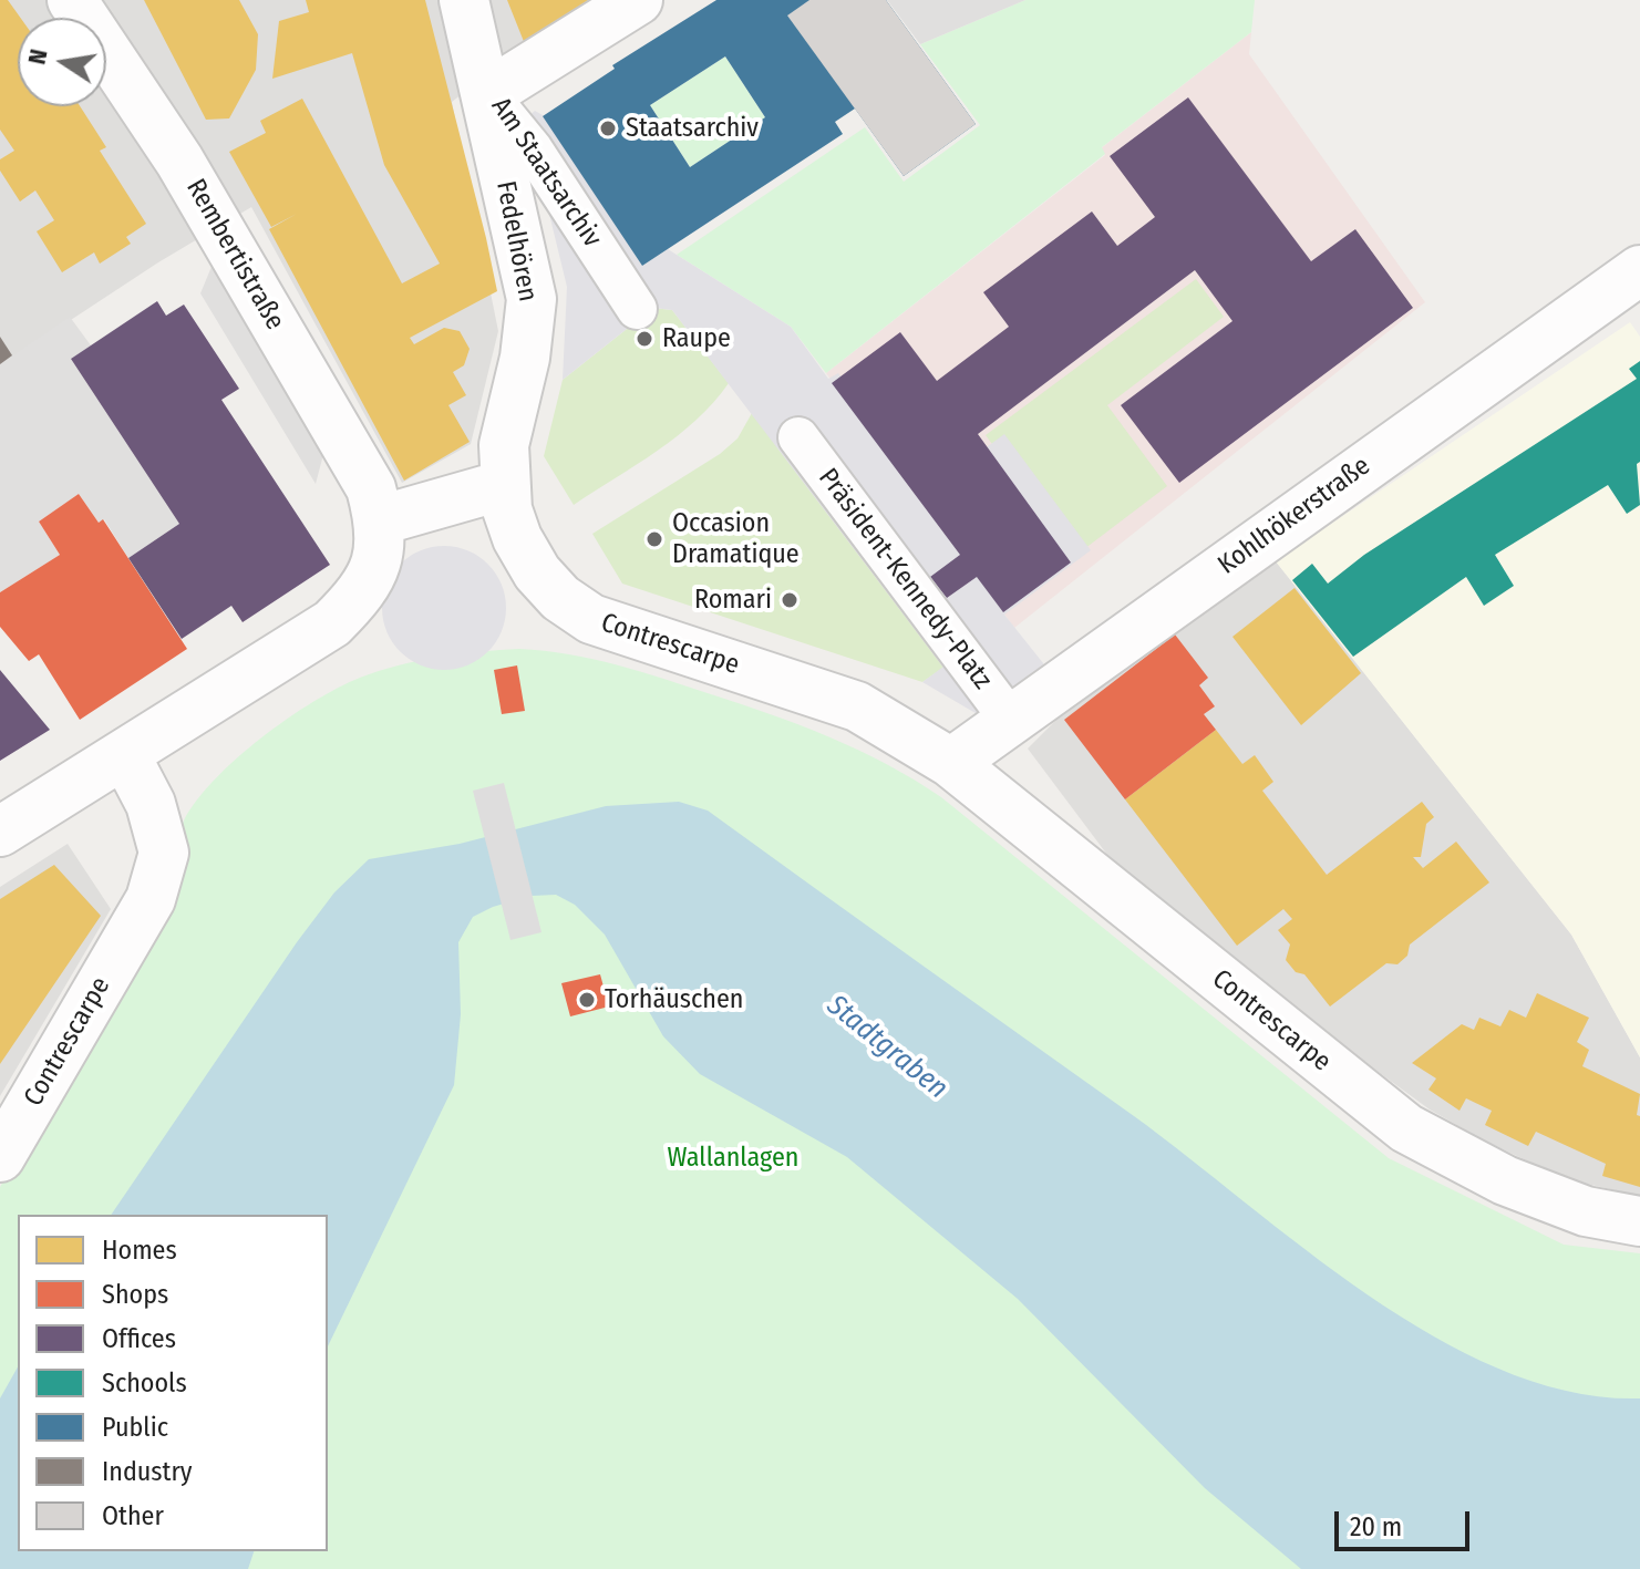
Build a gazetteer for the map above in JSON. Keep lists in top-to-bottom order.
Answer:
{
  "streets": {
    "street": [
      "Am Staatsarchiv",
      "Fedelhören",
      "Rembertistraße",
      "Kohlhökerstraße",
      "Präsident-Kennedy-Platz",
      "Contrescarpe"
    ]
  },
  "crossings": [
    ["Am Staatsarchiv", "Fedelhören"],
    ["Fedelhören", "Contrescarpe"],
    ["Kohlhökerstraße", "Präsident-Kennedy-Platz"],
    ["Kohlhökerstraße", "Contrescarpe"]
  ],
  "water": ["Stadtgraben"],
  "parks": ["Wallanlagen"],
  "places": [
    "Staatsarchiv",
    "Raupe",
    "Occasion Dramatique",
    "Romari",
    "Torhäuschen"
  ],
  "legend": [
    "Homes",
    "Shops",
    "Offices",
    "Schools",
    "Public",
    "Industry",
    "Other"
  ],
  "scale_bar": "20 m",
  "north": "left"
}
